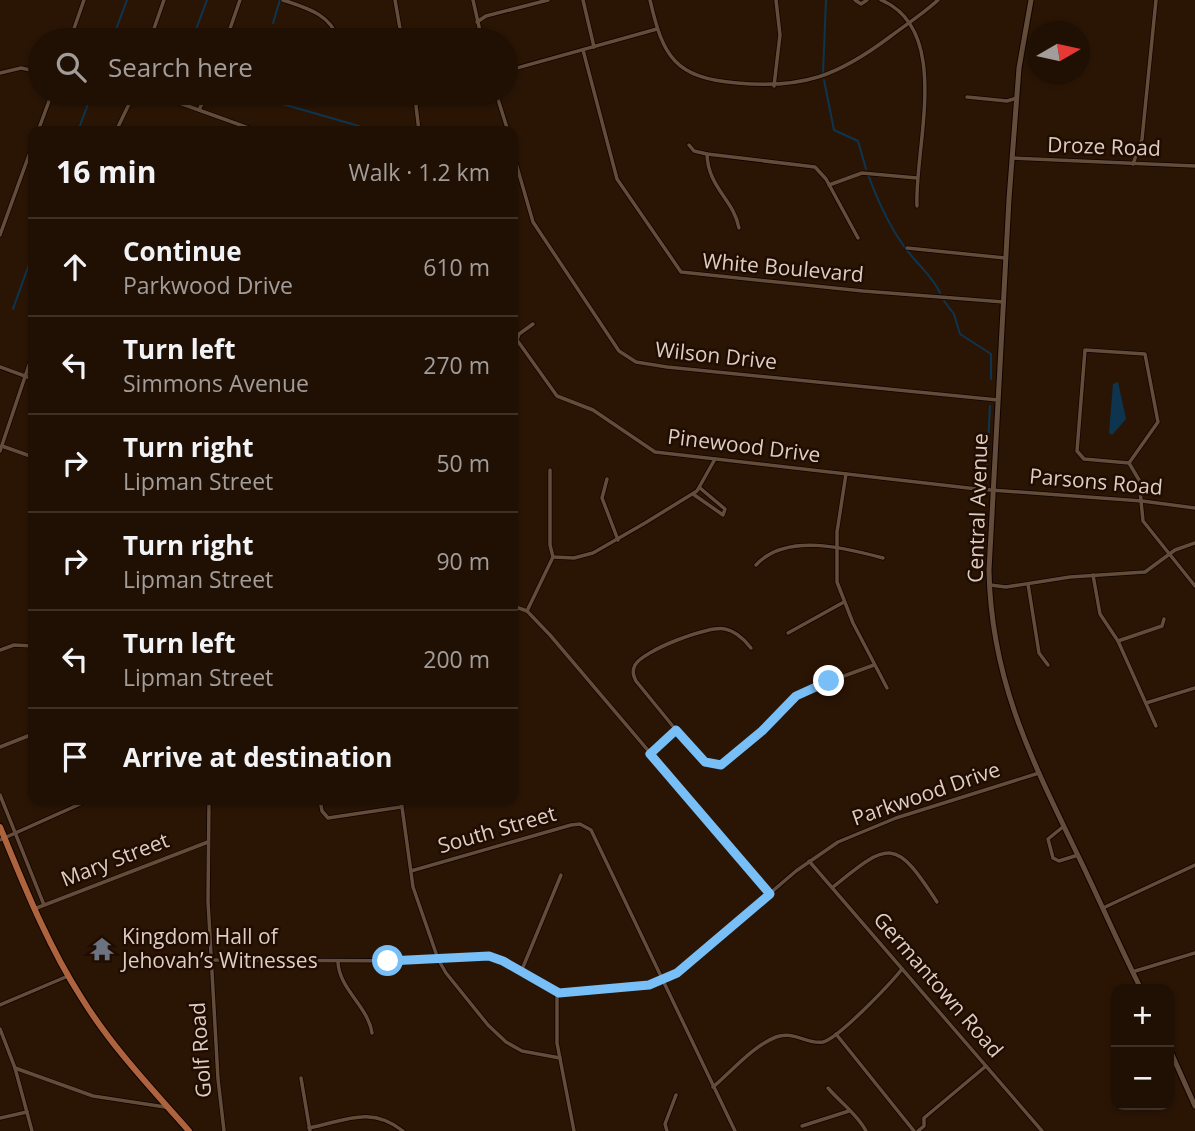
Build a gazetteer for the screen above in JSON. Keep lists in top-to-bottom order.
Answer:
{
  "streets": {
    "street": [
      "Droze Road",
      "White Boulevard",
      "Wilson Drive",
      "Pinewood Drive",
      "Parsons Road",
      "Central Avenue",
      "Parkwood Drive",
      "South Street",
      "Mary Street",
      "Germantown Road",
      "Golf Road"
    ]
  },
  "crossings": [
    ["Droze Road", "Central Avenue"],
    ["White Boulevard", "Central Avenue"],
    ["Wilson Drive", "Central Avenue"],
    ["Pinewood Drive", "Parsons Road"],
    ["Pinewood Drive", "Central Avenue"],
    ["Parsons Road", "Central Avenue"],
    ["Central Avenue", "Parkwood Drive"],
    ["Parkwood Drive", "South Street"],
    ["Parkwood Drive", "Germantown Road"],
    ["Mary Street", "Golf Road"]
  ],
  "places": {
    "temple": ["Kingdom Hall of Jehovah’s Witnesses"]
  },
  "north": "right",
  "page": {
    "search": "Search here",
    "heading": ["16 min", "Walk · 1.2 km"],
    "list": [
      ["Continue", "Parkwood Drive", "610 m"],
      ["Turn left", "Simmons Avenue", "270 m"],
      ["Turn right", "Lipman Street", "50 m"],
      ["Turn right", "Lipman Street", "90 m"],
      ["Turn left", "Lipman Street", "200 m"],
      "Arrive at destination"
    ],
    "map_buttons": ["+", "−"]
  }
}
